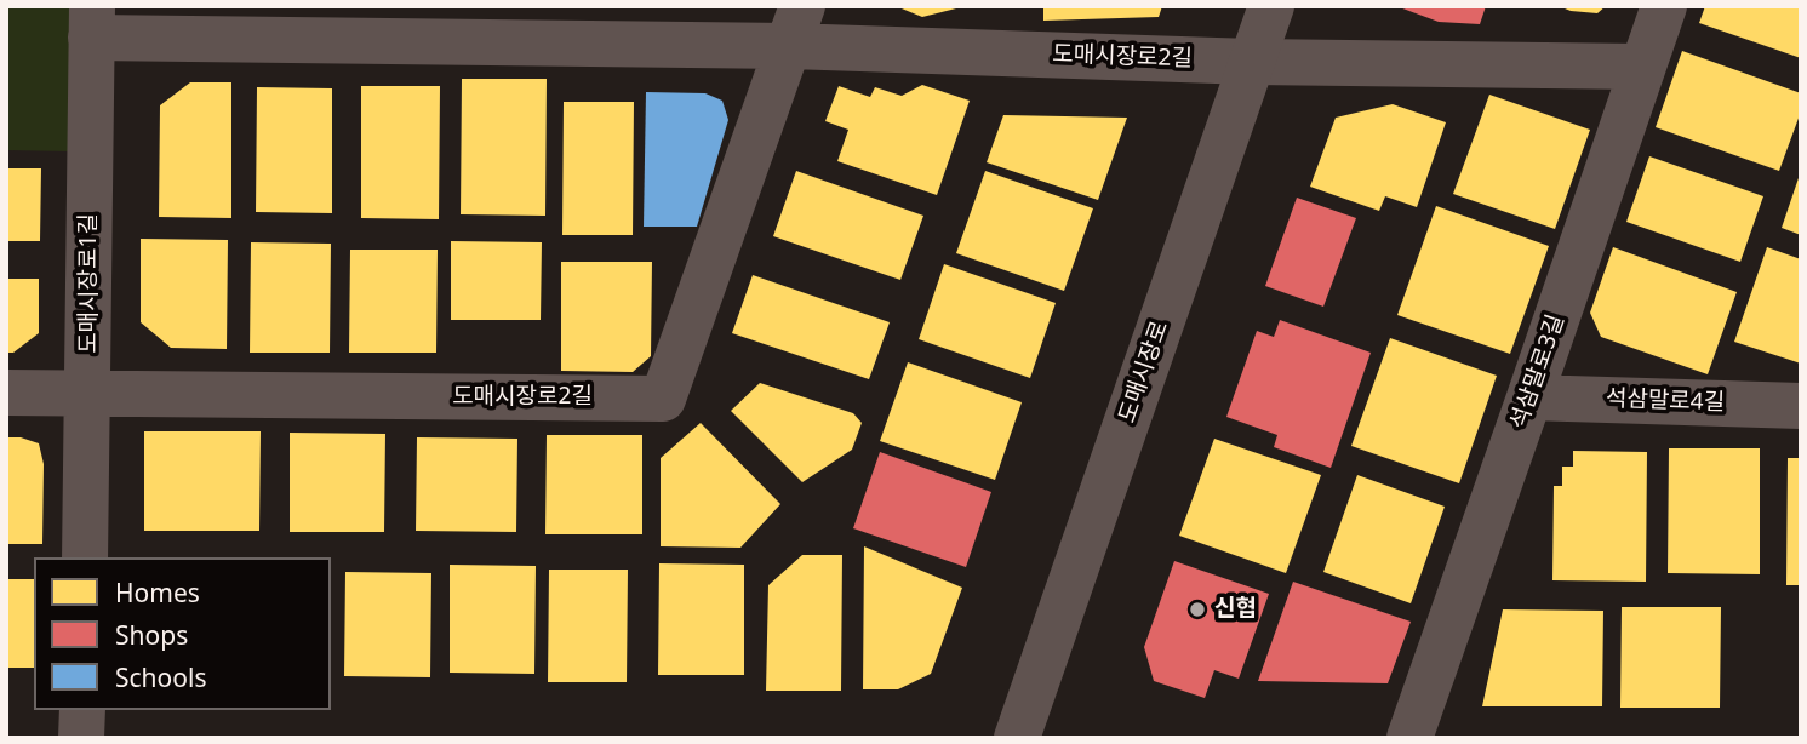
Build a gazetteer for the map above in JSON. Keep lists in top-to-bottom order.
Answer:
{
  "streets": {
    "street": [
      "도매시장로2길",
      "도매시장로1길",
      "도매시장로",
      "석삼말로3길",
      "석삼말로4길"
    ]
  },
  "crossings": [
    ["도매시장로2길", "도매시장로1길"],
    ["도매시장로2길", "도매시장로"],
    ["도매시장로2길", "석삼말로3길"],
    ["석삼말로3길", "석삼말로4길"]
  ],
  "places": ["신협"],
  "legend": ["Homes", "Shops", "Schools"]
}
